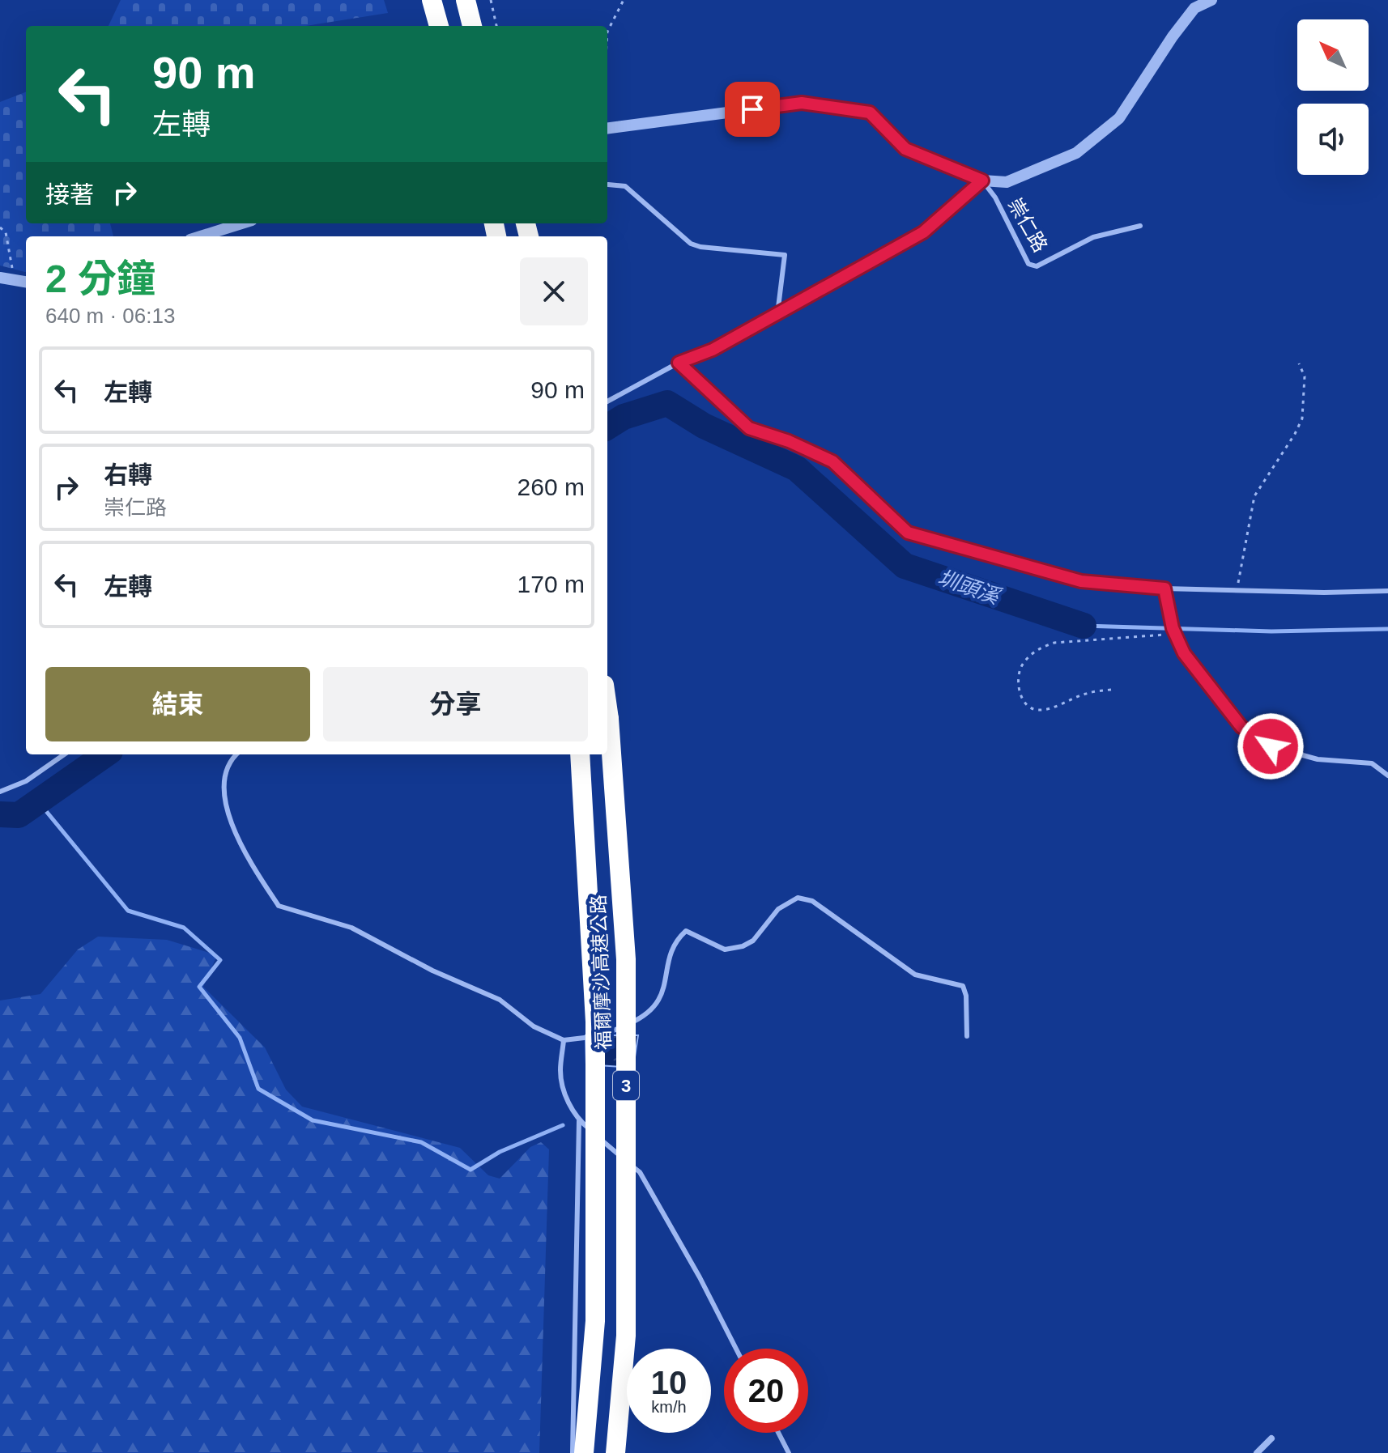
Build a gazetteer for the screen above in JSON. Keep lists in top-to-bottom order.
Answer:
{
  "streets": {
    "highway": ["福爾摩沙高速公路", "3"],
    "lane": ["崇仁路"]
  },
  "water": ["圳頭溪"],
  "north": "top left",
  "page": {
    "turn": ["90 m", "左轉"],
    "then": "接著",
    "heading": ["2 分鐘", "640 m · 06:13"],
    "list": [
      {
        "name": "左轉",
        "value": "90 m"
      },
      {
        "name": "右轉",
        "note": "崇仁路",
        "value": "260 m"
      },
      {
        "name": "左轉",
        "value": "170 m"
      }
    ],
    "buttons": ["結束", "分享"],
    "speed": "10 km/h",
    "limit": "20"
  }
}
